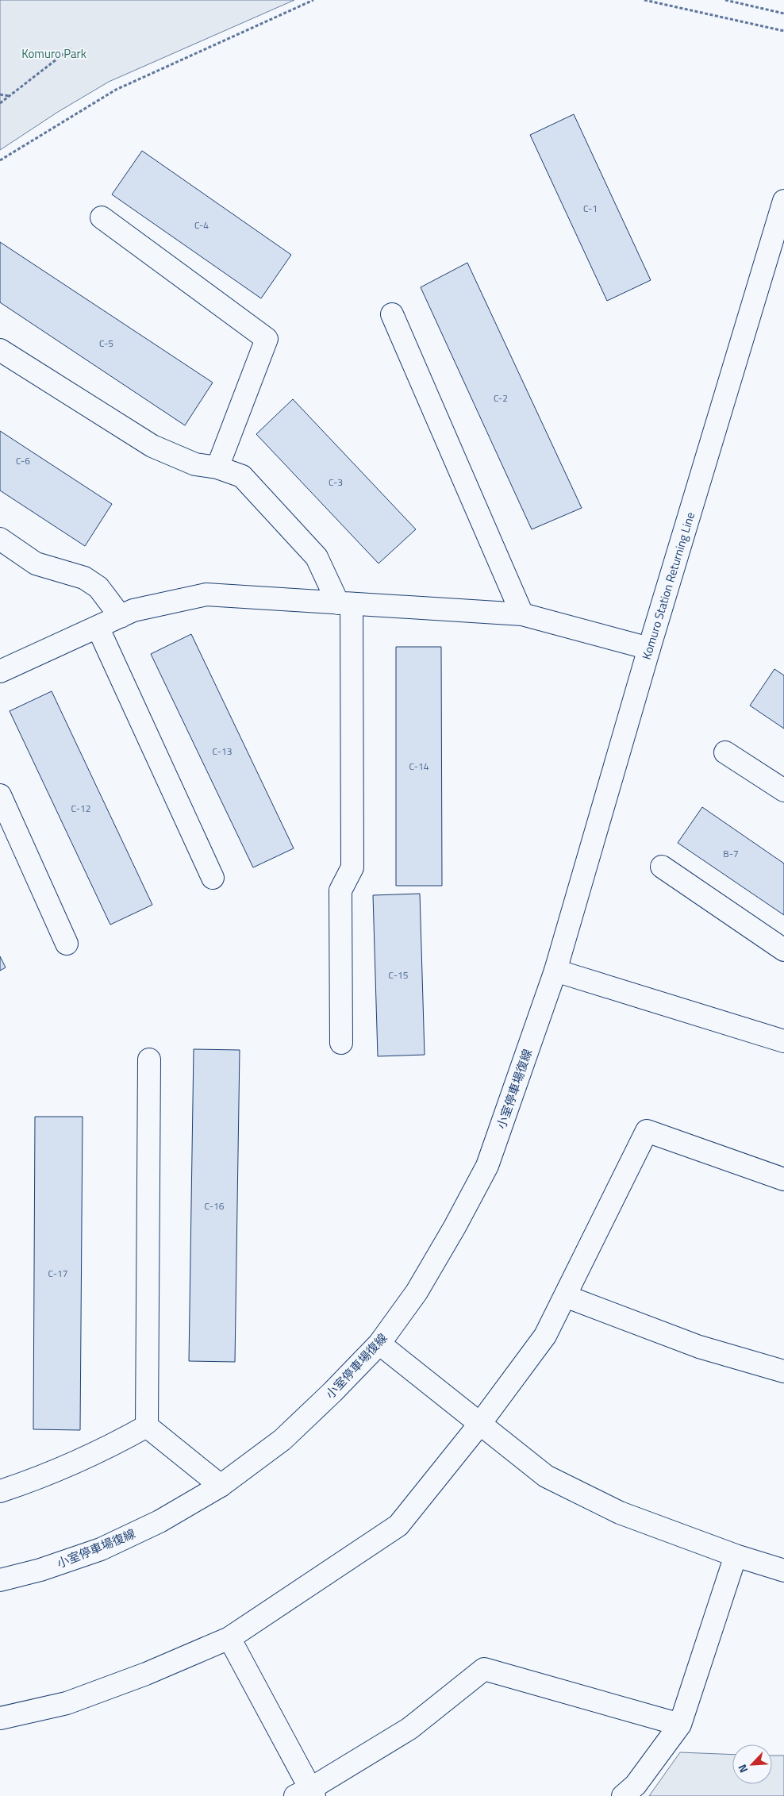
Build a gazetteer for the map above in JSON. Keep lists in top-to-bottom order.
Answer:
{
  "streets": {
    "street": ["Komuro Station Returning Line", "小室停車場復線"]
  },
  "crossings": [
    ["Komuro Station Returning Line", "小室停車場復線"]
  ],
  "parks": ["Komuro Park"],
  "house_numbers": [
    "C-1",
    "C-4",
    "C-5",
    "C-2",
    "C-6",
    "C-3",
    "C-13",
    "C-14",
    "C-12",
    "B-7",
    "C-15",
    "C-16",
    "C-17"
  ],
  "north": "bottom left"
}
